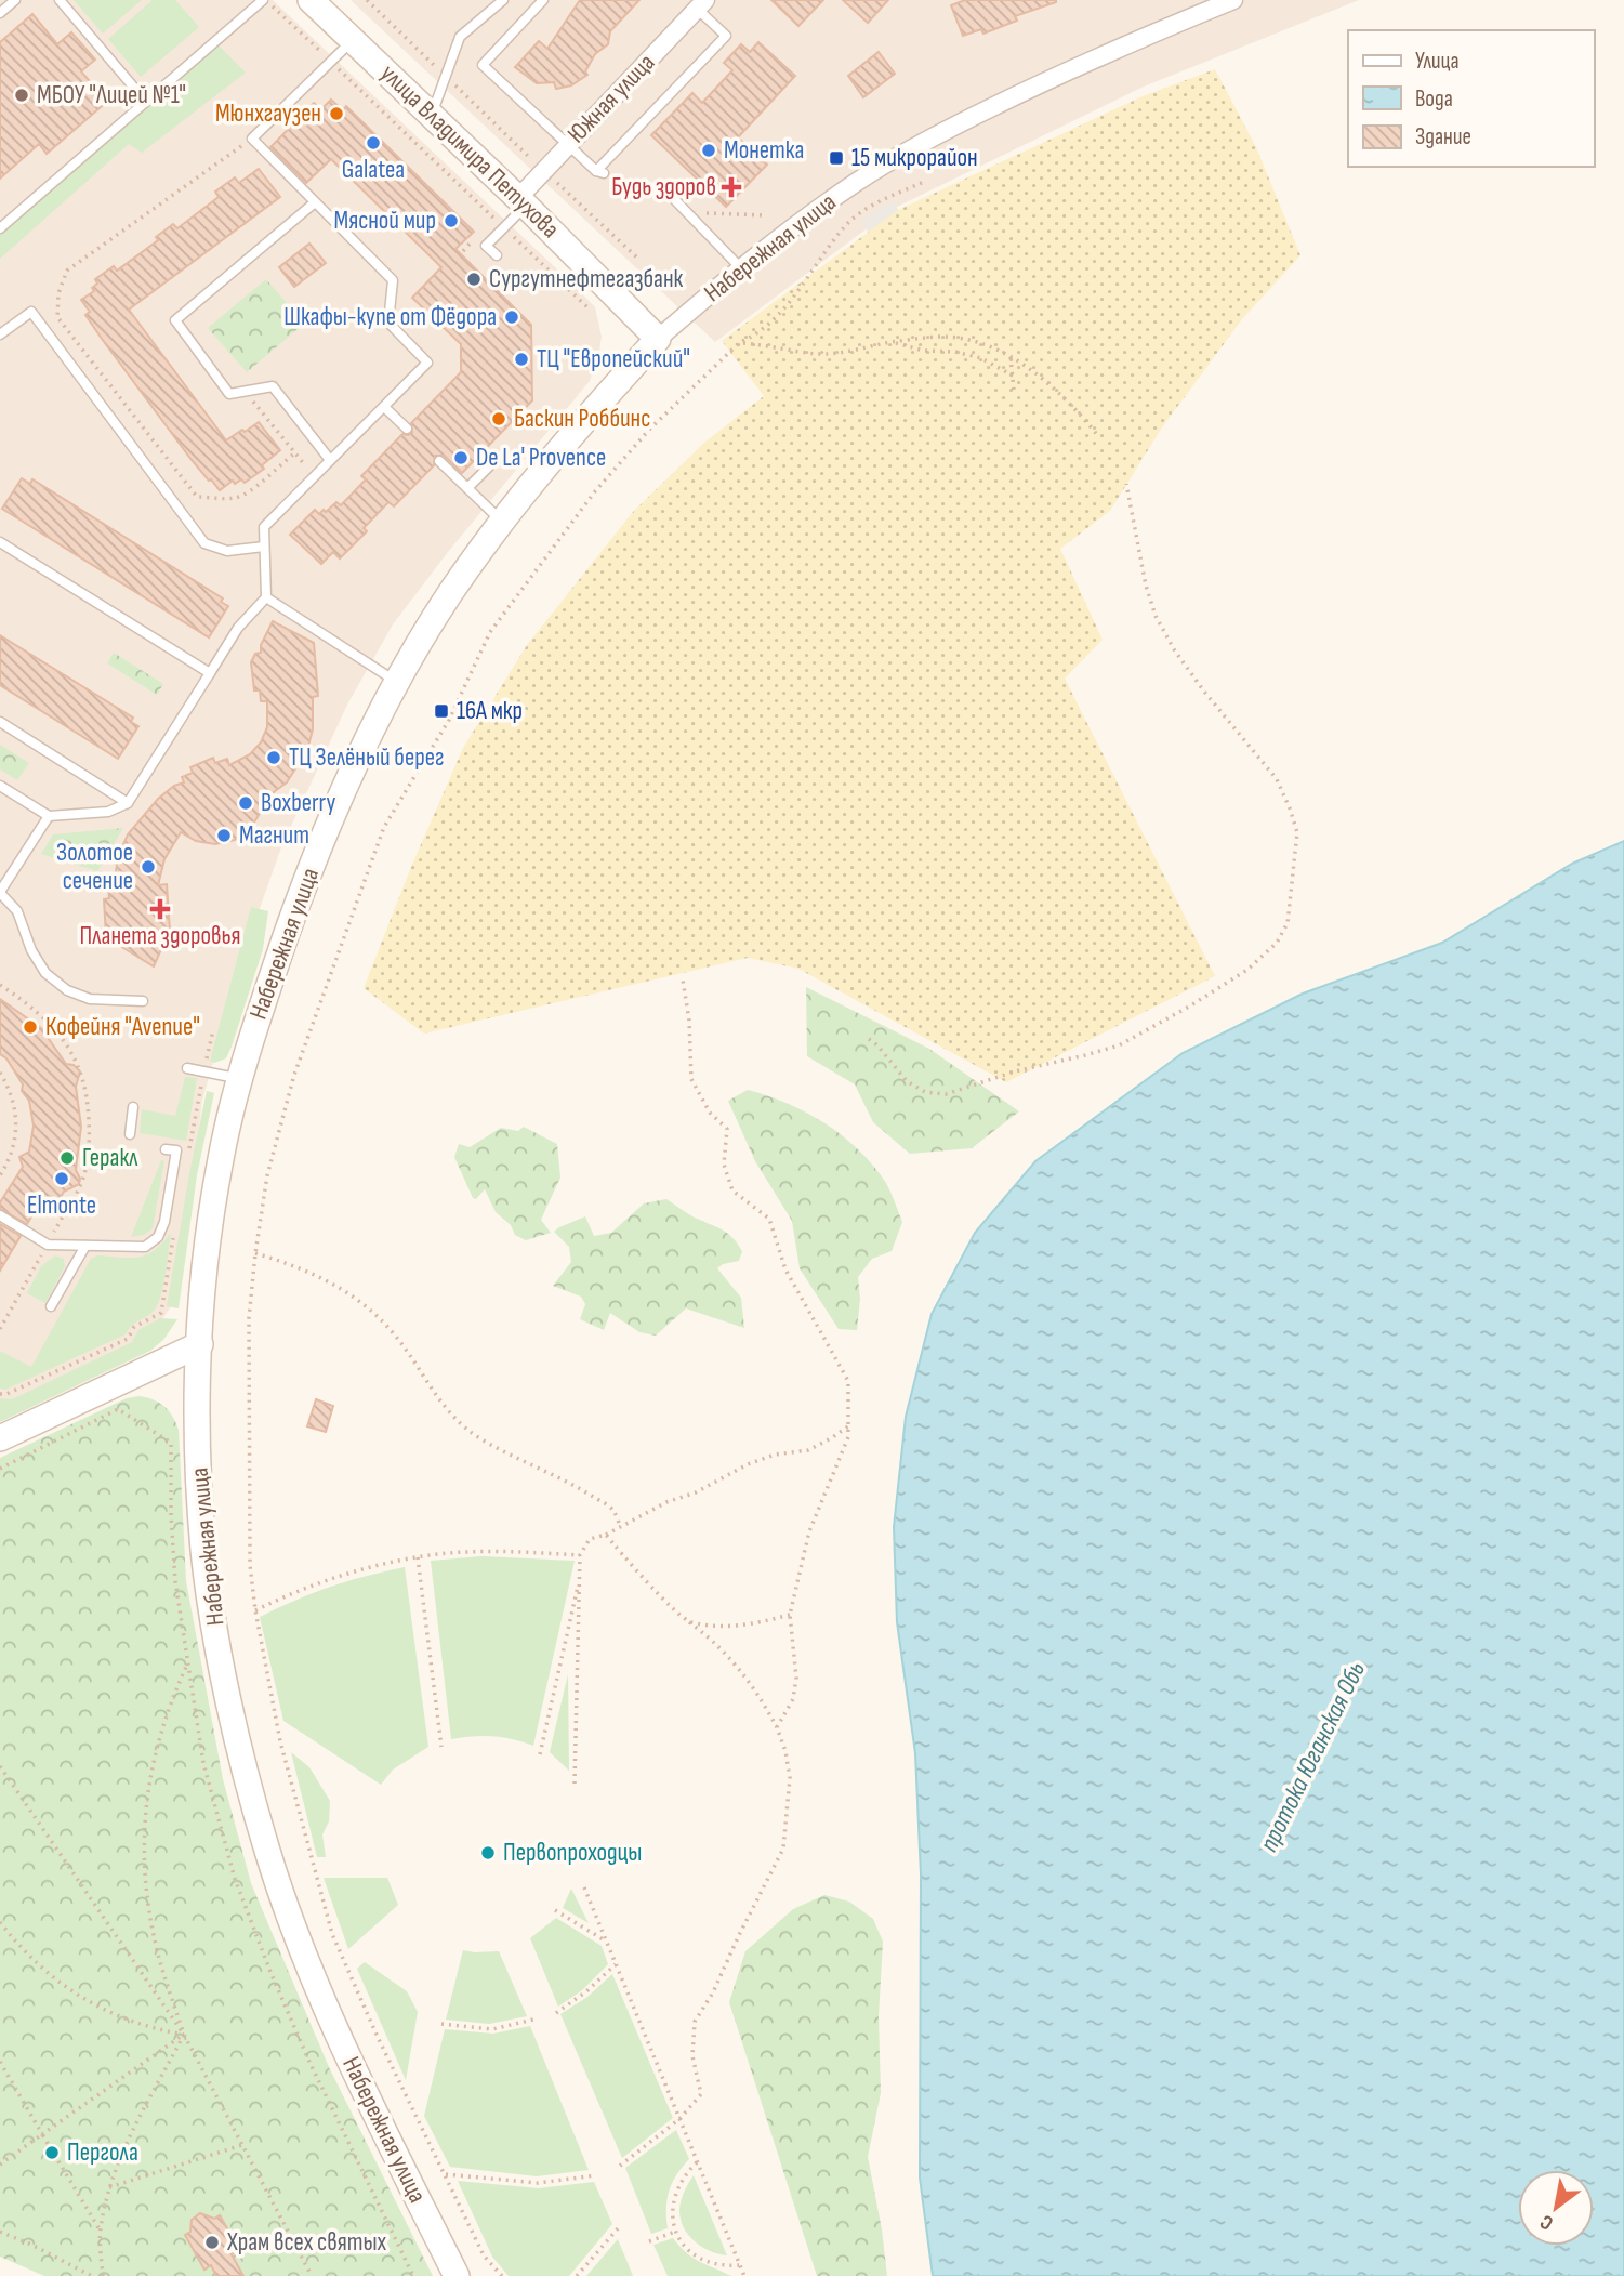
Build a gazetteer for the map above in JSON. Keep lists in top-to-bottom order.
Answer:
{
  "streets": {
    "main road": ["улица Владимира Петухова", "Набережная улица"],
    "street": ["Южная улица"]
  },
  "crossings": [
    ["Южная улица", "улица Владимира Петухова"],
    ["улица Владимира Петухова", "Набережная улица"]
  ],
  "water": ["протока Юганская Обь"],
  "places": {
    "other": [
      "МБОУ \"Лицей №1\"",
      "Мюнхгаузен",
      "Galatea",
      "Монетка",
      "Мясной мир",
      "Сургутнефтегазбанк",
      "Шкафы-купе от Фёдора",
      "ТЦ \"Европейский\"",
      "Баскин Роббинс",
      "De La' Provence",
      "ТЦ Зелёный берег",
      "Boxberry",
      "Магнит",
      "Золотое сечение",
      "Кофейня \"Avenue\"",
      "Геракл",
      "Elmonte",
      "Первопроходцы",
      "Пергола",
      "Храм всех святых"
    ],
    "transit": ["15 микрорайон", "16А мкр"],
    "health": ["Будь здоров", "Планета здоровья"]
  },
  "legend": ["Улица", "Вода", "Здание"],
  "north": "bottom left"
}
